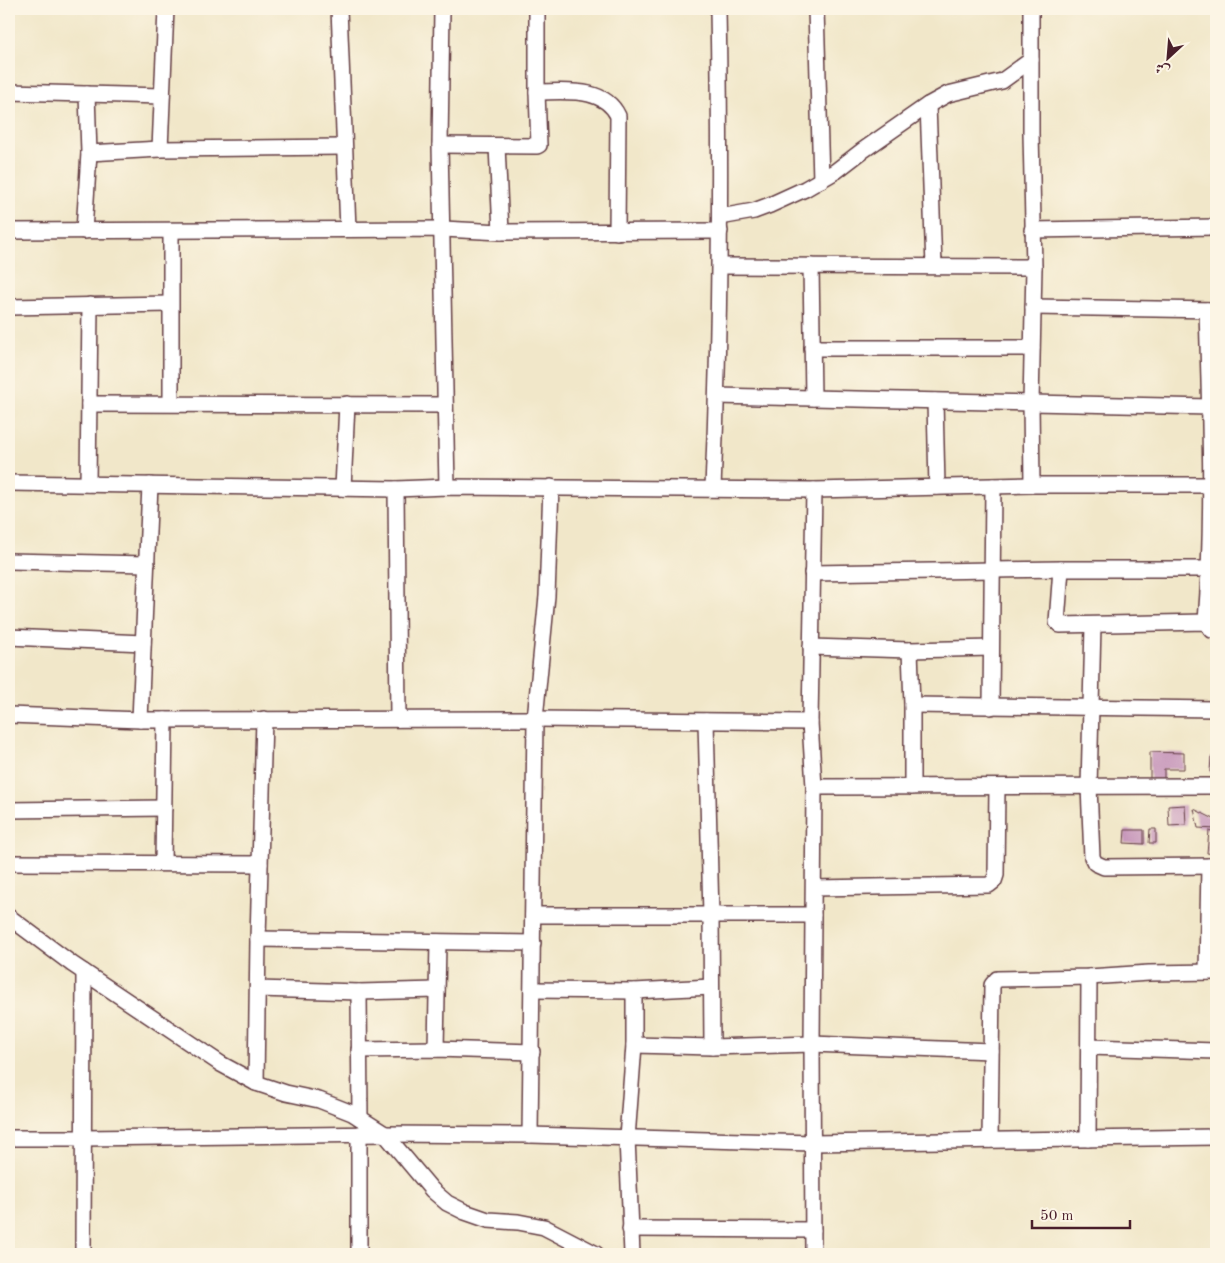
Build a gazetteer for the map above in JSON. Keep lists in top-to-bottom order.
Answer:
{
  "scale_bar": "50 m",
  "north": "bottom left"
}
